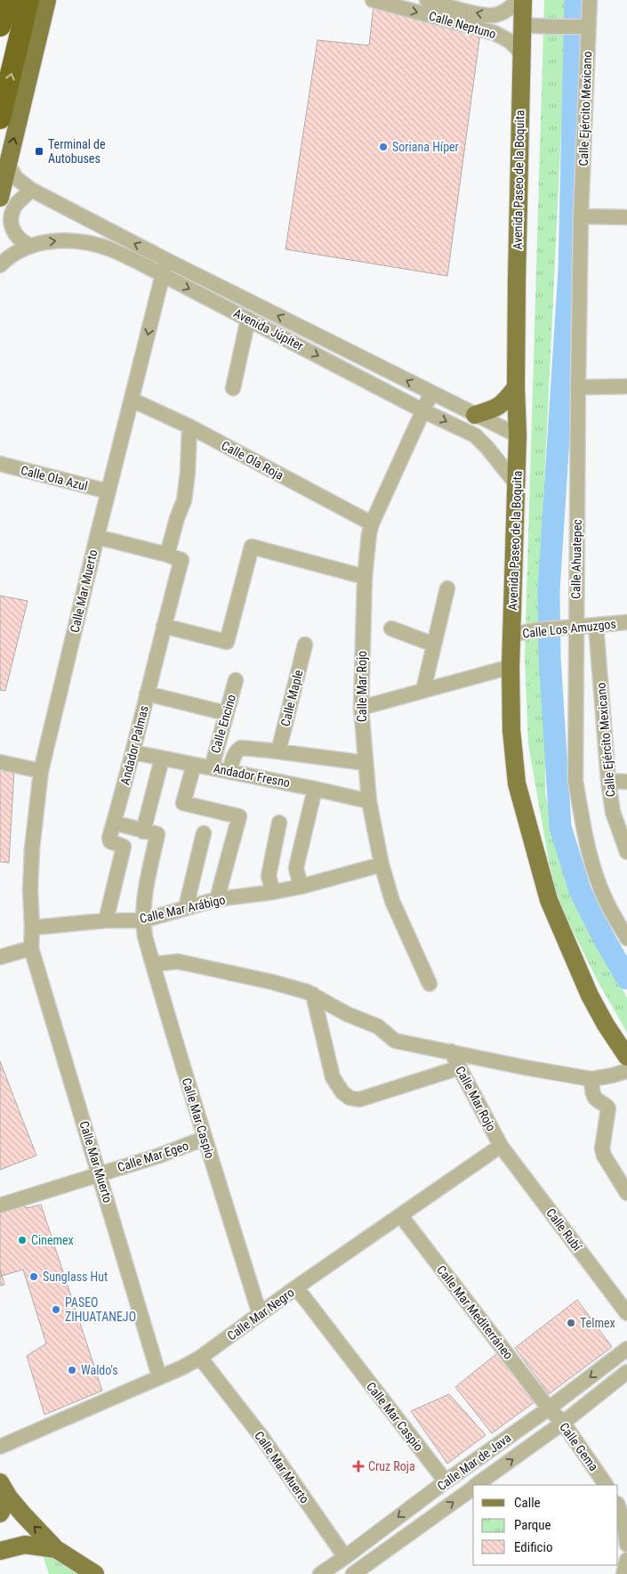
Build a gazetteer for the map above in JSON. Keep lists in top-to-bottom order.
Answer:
{
  "streets": {
    "main road": ["Avenida Paseo de la Boquita"],
    "street": [
      "Calle Neptuno",
      "Calle Ejército Mexicano",
      "Avenida Júpiter",
      "Calle Ola Roja",
      "Calle Ola Azul",
      "Calle Ahuatepec",
      "Calle Mar Muerto",
      "Calle Los Amuzgos",
      "Calle Mar Rojo",
      "Calle Maple",
      "Calle Encino",
      "Andador Palmas",
      "Andador Fresno",
      "Calle Mar Arábigo",
      "Calle Mar Caspio",
      "Calle Mar Egeo",
      "Calle Rubí",
      "Calle Mar Mediterráneo",
      "Calle Mar Negro",
      "Calle Gema",
      "Calle Mar de Java"
    ]
  },
  "crossings": [
    ["Calle Neptuno", "Avenida Paseo de la Boquita"],
    ["Calle Ejército Mexicano", "Calle Ahuatepec"],
    ["Calle Ejército Mexicano", "Calle Los Amuzgos"],
    ["Avenida Paseo de la Boquita", "Avenida Júpiter"],
    ["Avenida Paseo de la Boquita", "Calle Los Amuzgos"],
    ["Avenida Júpiter", "Calle Mar Muerto"],
    ["Avenida Júpiter", "Calle Mar Rojo"],
    ["Calle Ola Roja", "Calle Mar Muerto"],
    ["Calle Ola Roja", "Calle Mar Rojo"],
    ["Calle Ola Azul", "Calle Mar Muerto"],
    ["Calle Ahuatepec", "Calle Los Amuzgos"],
    ["Calle Mar Muerto", "Calle Mar Arábigo"],
    ["Calle Mar Muerto", "Calle Mar Egeo"],
    ["Calle Mar Muerto", "Calle Mar Negro"],
    ["Calle Mar Muerto", "Calle Mar de Java"],
    ["Calle Mar Rojo", "Andador Fresno"],
    ["Calle Mar Rojo", "Calle Mar Arábigo"],
    ["Calle Mar Rojo", "Calle Rubí"],
    ["Calle Mar Rojo", "Calle Mar Negro"],
    ["Calle Encino", "Andador Fresno"],
    ["Andador Palmas", "Andador Fresno"],
    ["Andador Palmas", "Calle Mar Arábigo"],
    ["Calle Mar Arábigo", "Calle Mar Caspio"],
    ["Calle Mar Caspio", "Calle Mar Egeo"],
    ["Calle Mar Caspio", "Calle Mar Negro"],
    ["Calle Mar Caspio", "Calle Mar de Java"],
    ["Calle Rubí", "Calle Mar Negro"],
    ["Calle Mar Mediterráneo", "Calle Mar Negro"],
    ["Calle Mar Mediterráneo", "Calle Gema"],
    ["Calle Mar Mediterráneo", "Calle Mar de Java"],
    ["Calle Gema", "Calle Mar de Java"]
  ],
  "places": {
    "other": [
      "Soriana Híper",
      "Cinemex",
      "Sunglass Hut",
      "PASEO ZIHUATANEJO",
      "Telmex",
      "Waldo's"
    ],
    "transit": ["Terminal de Autobuses"],
    "health": ["Cruz Roja"]
  },
  "legend": ["Calle", "Parque", "Edificio"]
}
